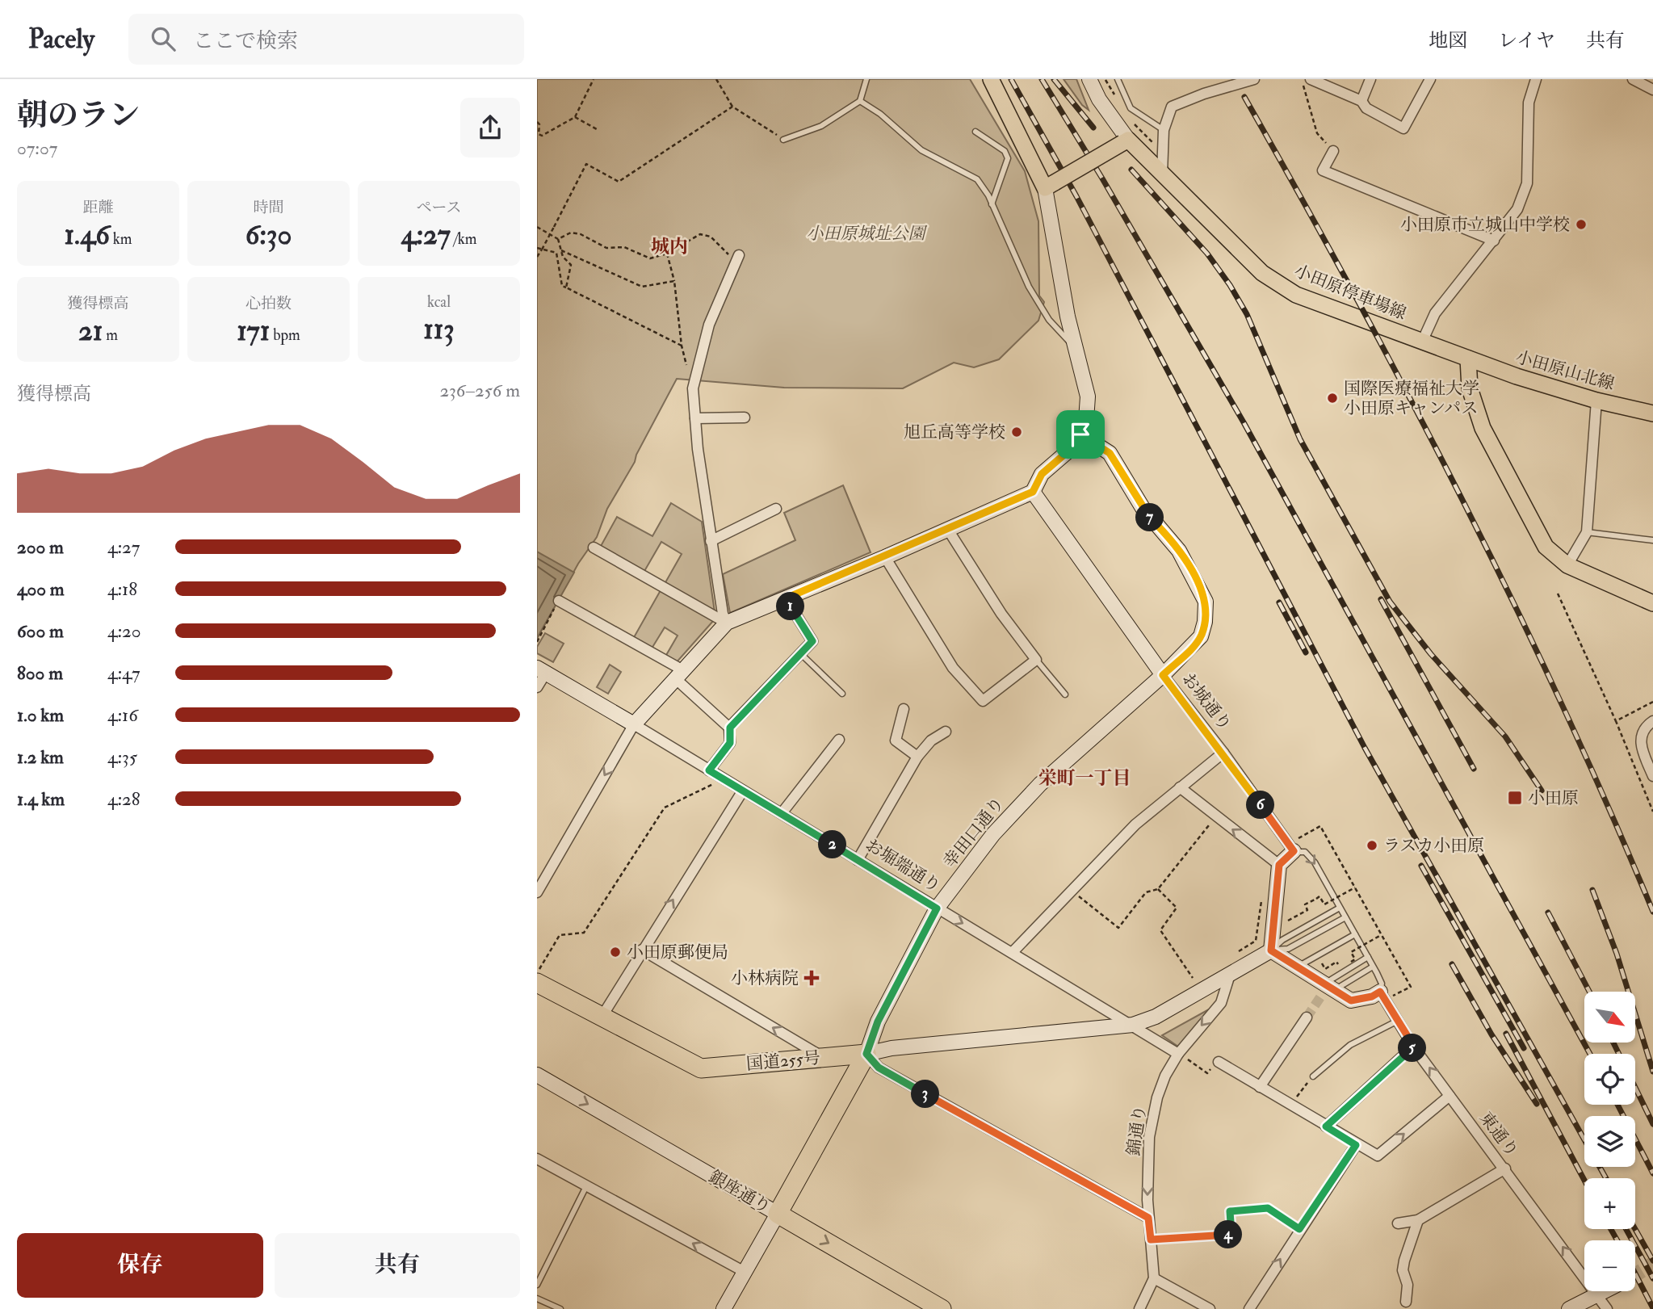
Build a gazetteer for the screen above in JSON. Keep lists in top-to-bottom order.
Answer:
{
  "streets": {
    "highway": ["国道255号", "銀座通り"],
    "main road": ["小田原停車場線", "小田原山北線"],
    "street": [
      "お城通り",
      "幸田口通り",
      "お堀端通り",
      "錦通り",
      "東通り"
    ]
  },
  "crossings": [
    ["小田原停車場線", "小田原山北線"],
    ["お城通り", "幸田口通り"],
    ["幸田口通り", "お堀端通り"],
    ["幸田口通り", "国道255号"],
    ["お堀端通り", "錦通り"]
  ],
  "one_way": ["東通り"],
  "districts": ["城内", "栄町一丁目"],
  "parks": ["小田原城址公園"],
  "places": {
    "other": [
      "小田原市立城山中学校",
      "国際医療福祉大学 小田原キャンパス",
      "旭丘高等学校",
      "ラスカ小田原",
      "小田原郵便局"
    ],
    "transit": ["小田原"],
    "health": ["小林病院"]
  },
  "north": "bottom right",
  "page": {
    "header": "Pacely",
    "search": "ここで検索",
    "nav": ["地図", "レイヤ", "共有"],
    "heading": ["朝のラン", "07:07"],
    "stats": [
      ["距離", "1.46 km"],
      ["時間", "6:30"],
      ["ペース", "4:27 /km"],
      ["獲得標高", "21 m"],
      ["心拍数", "171 bpm"],
      ["kcal", "113"]
    ],
    "chart": ["獲得標高", "236–256 m"],
    "pins": [
      "7",
      "1",
      "6",
      "2",
      "5",
      "3",
      "4"
    ],
    "list": [
      {
        "name": "200 m",
        "note": "4:27"
      },
      {
        "name": "400 m",
        "note": "4:18"
      },
      {
        "name": "600 m",
        "note": "4:20"
      },
      {
        "name": "800 m",
        "note": "4:47"
      },
      {
        "name": "1.0 km",
        "note": "4:16"
      },
      {
        "name": "1.2 km",
        "note": "4:35"
      },
      {
        "name": "1.4 km",
        "note": "4:28"
      }
    ],
    "map_buttons": ["+", "−"],
    "buttons": ["保存", "共有"]
  }
}
